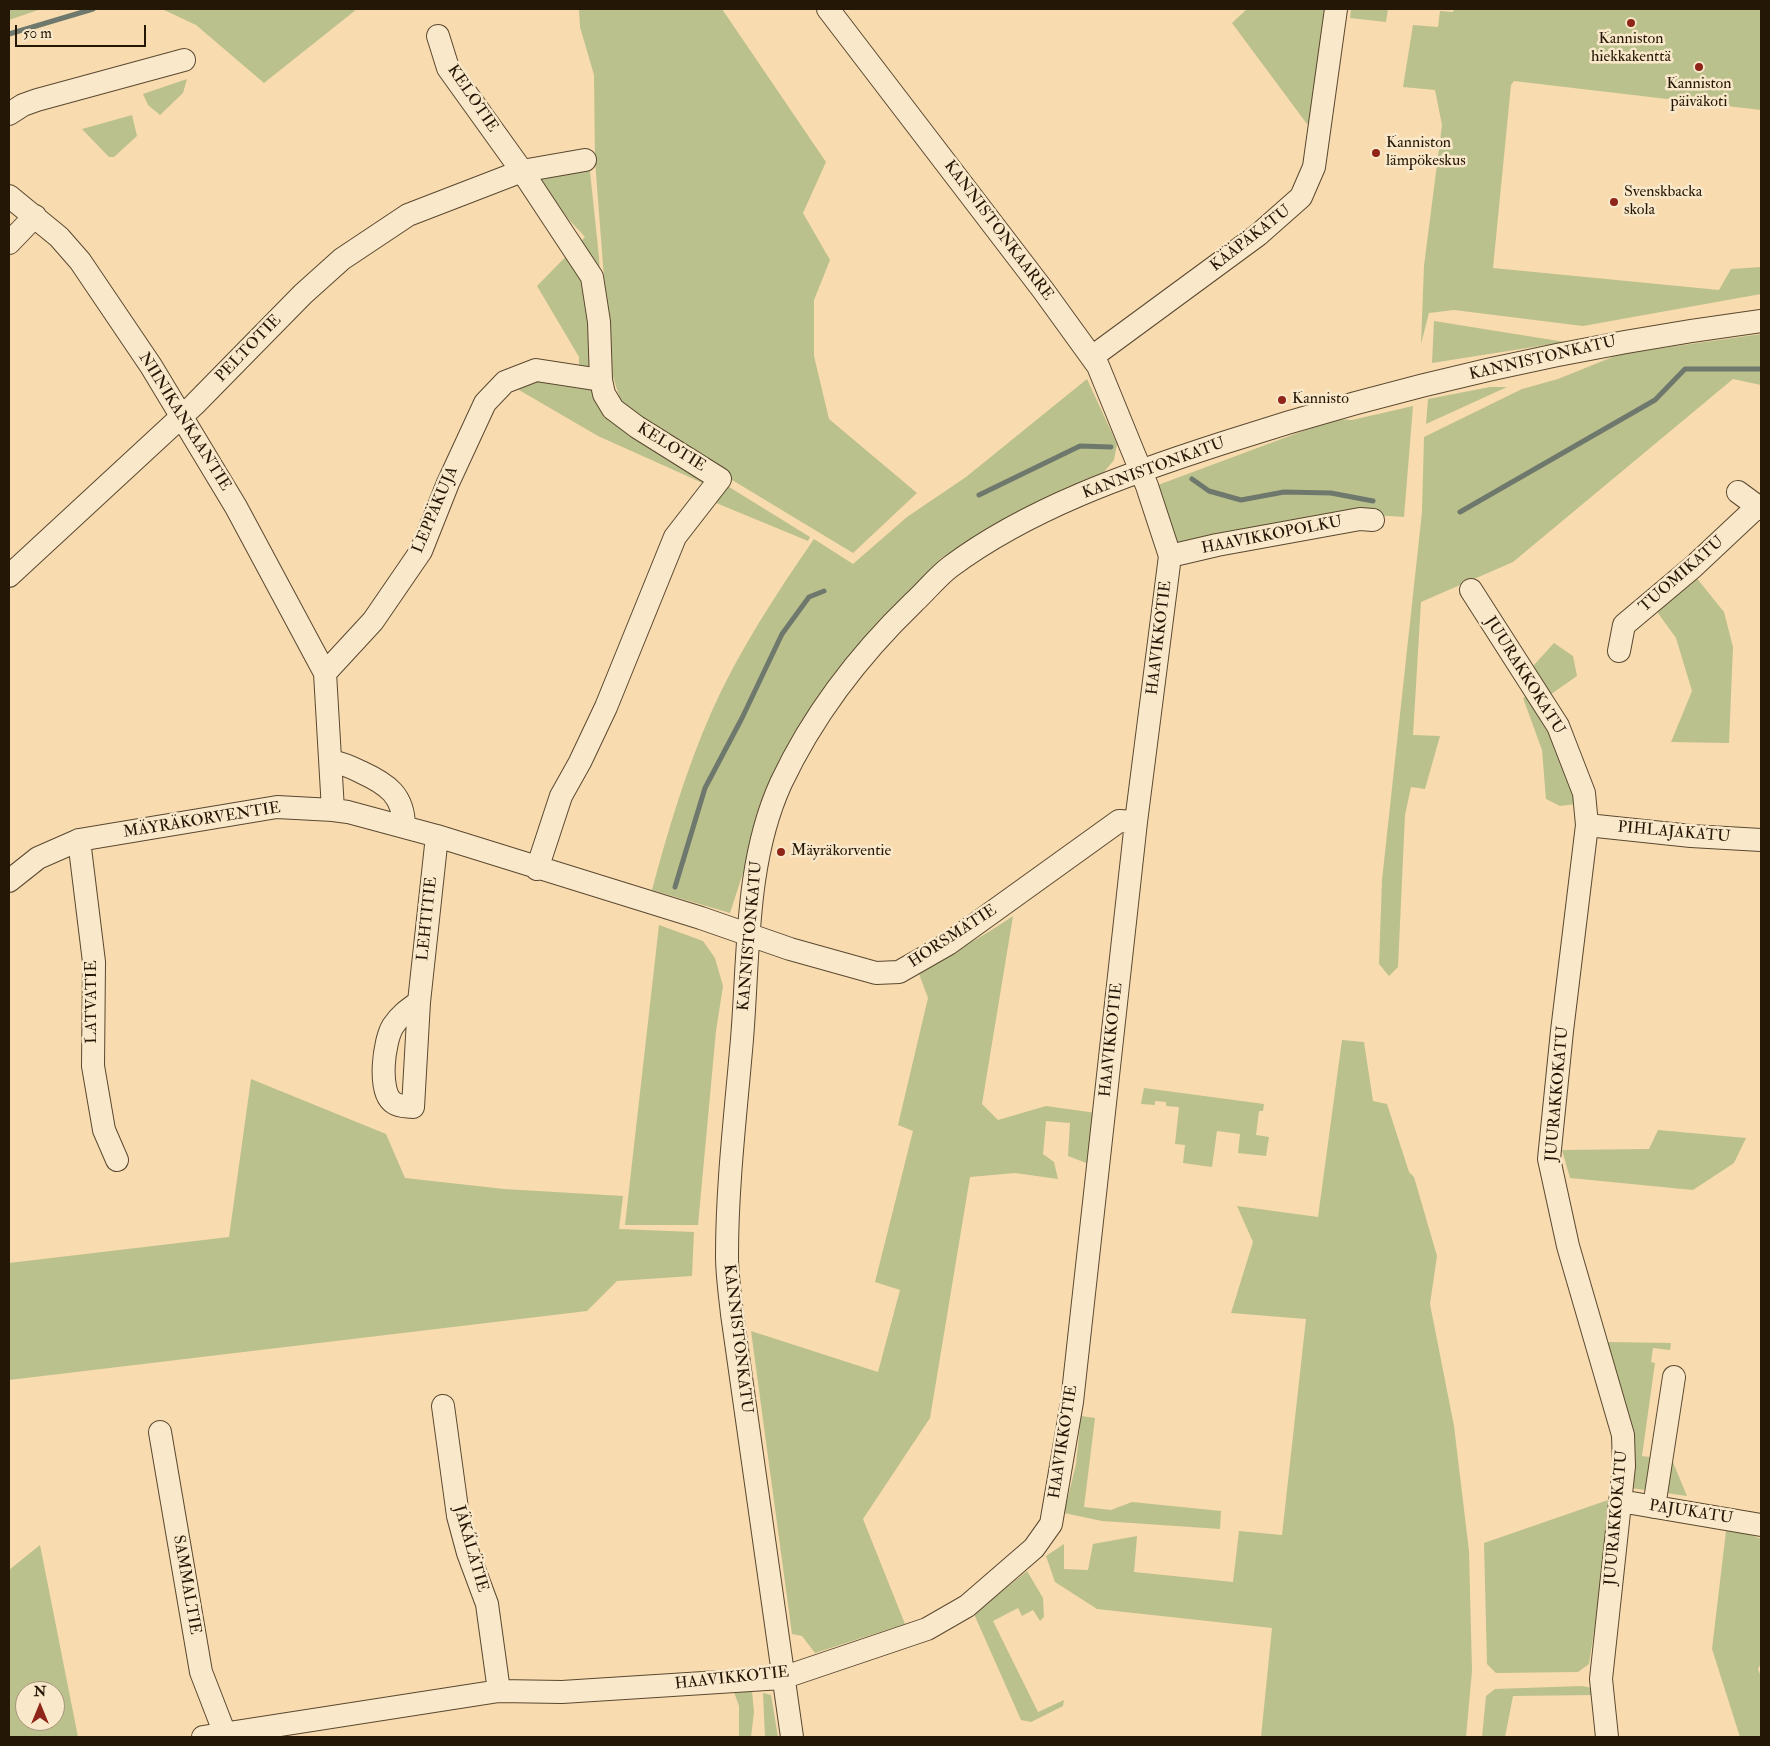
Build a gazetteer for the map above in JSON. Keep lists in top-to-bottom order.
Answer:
{
  "streets": {
    "street": [
      "KELOTIE",
      "KANNISTONKAARRE",
      "KÄÄPÄKATU",
      "PELTOTIE",
      "KANNISTONKATU",
      "NIINIKANKAANTIE",
      "LEPPÄKUJA",
      "HAAVIKKOPOLKU",
      "TUOMIKATU",
      "HAAVIKKOTIE",
      "JUURAKKOKATU",
      "MÄYRÄKORVENTIE",
      "PIHLAJAKATU",
      "LEHTITIE",
      "HORSMATIE",
      "LATVATIE",
      "PAJUKATU",
      "JÄKÄLÄTIE",
      "SAMMALTIE"
    ]
  },
  "crossings": [
    ["KELOTIE", "PELTOTIE"],
    ["KELOTIE", "LEPPÄKUJA"],
    ["KELOTIE", "MÄYRÄKORVENTIE"],
    ["KANNISTONKAARRE", "KÄÄPÄKATU"],
    ["KANNISTONKAARRE", "KANNISTONKATU"],
    ["KANNISTONKAARRE", "HAAVIKKOTIE"],
    ["PELTOTIE", "NIINIKANKAANTIE"],
    ["KANNISTONKATU", "HAAVIKKOTIE"],
    ["KANNISTONKATU", "MÄYRÄKORVENTIE"],
    ["KANNISTONKATU", "HORSMATIE"],
    ["NIINIKANKAANTIE", "LEPPÄKUJA"],
    ["HAAVIKKOPOLKU", "HAAVIKKOTIE"],
    ["HAAVIKKOTIE", "HORSMATIE"],
    ["HAAVIKKOTIE", "JÄKÄLÄTIE"],
    ["HAAVIKKOTIE", "SAMMALTIE"],
    ["JUURAKKOKATU", "PIHLAJAKATU"],
    ["JUURAKKOKATU", "PAJUKATU"],
    ["MÄYRÄKORVENTIE", "LEHTITIE"],
    ["MÄYRÄKORVENTIE", "HORSMATIE"],
    ["MÄYRÄKORVENTIE", "LATVATIE"]
  ],
  "places": [
    "Kanniston hiekkakenttä",
    "Kanniston päiväkoti",
    "Kanniston lämpökeskus",
    "Svenskbacka skola",
    "Kannisto",
    "Mäyräkorventie"
  ],
  "scale_bar": "50 m",
  "north": "top"
}
